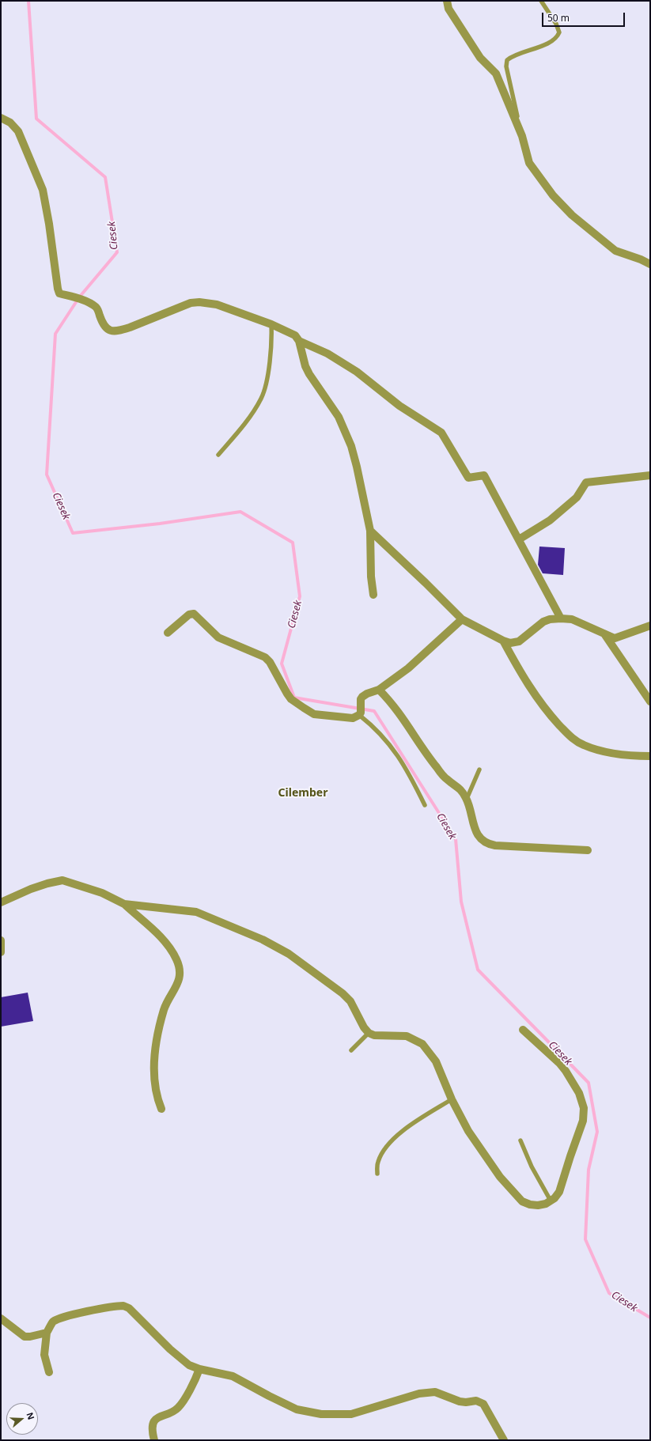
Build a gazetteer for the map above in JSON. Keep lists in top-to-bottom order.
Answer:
{
  "districts": ["Cilember"],
  "water": ["Ciesek"],
  "scale_bar": "50 m",
  "north": "right"
}
